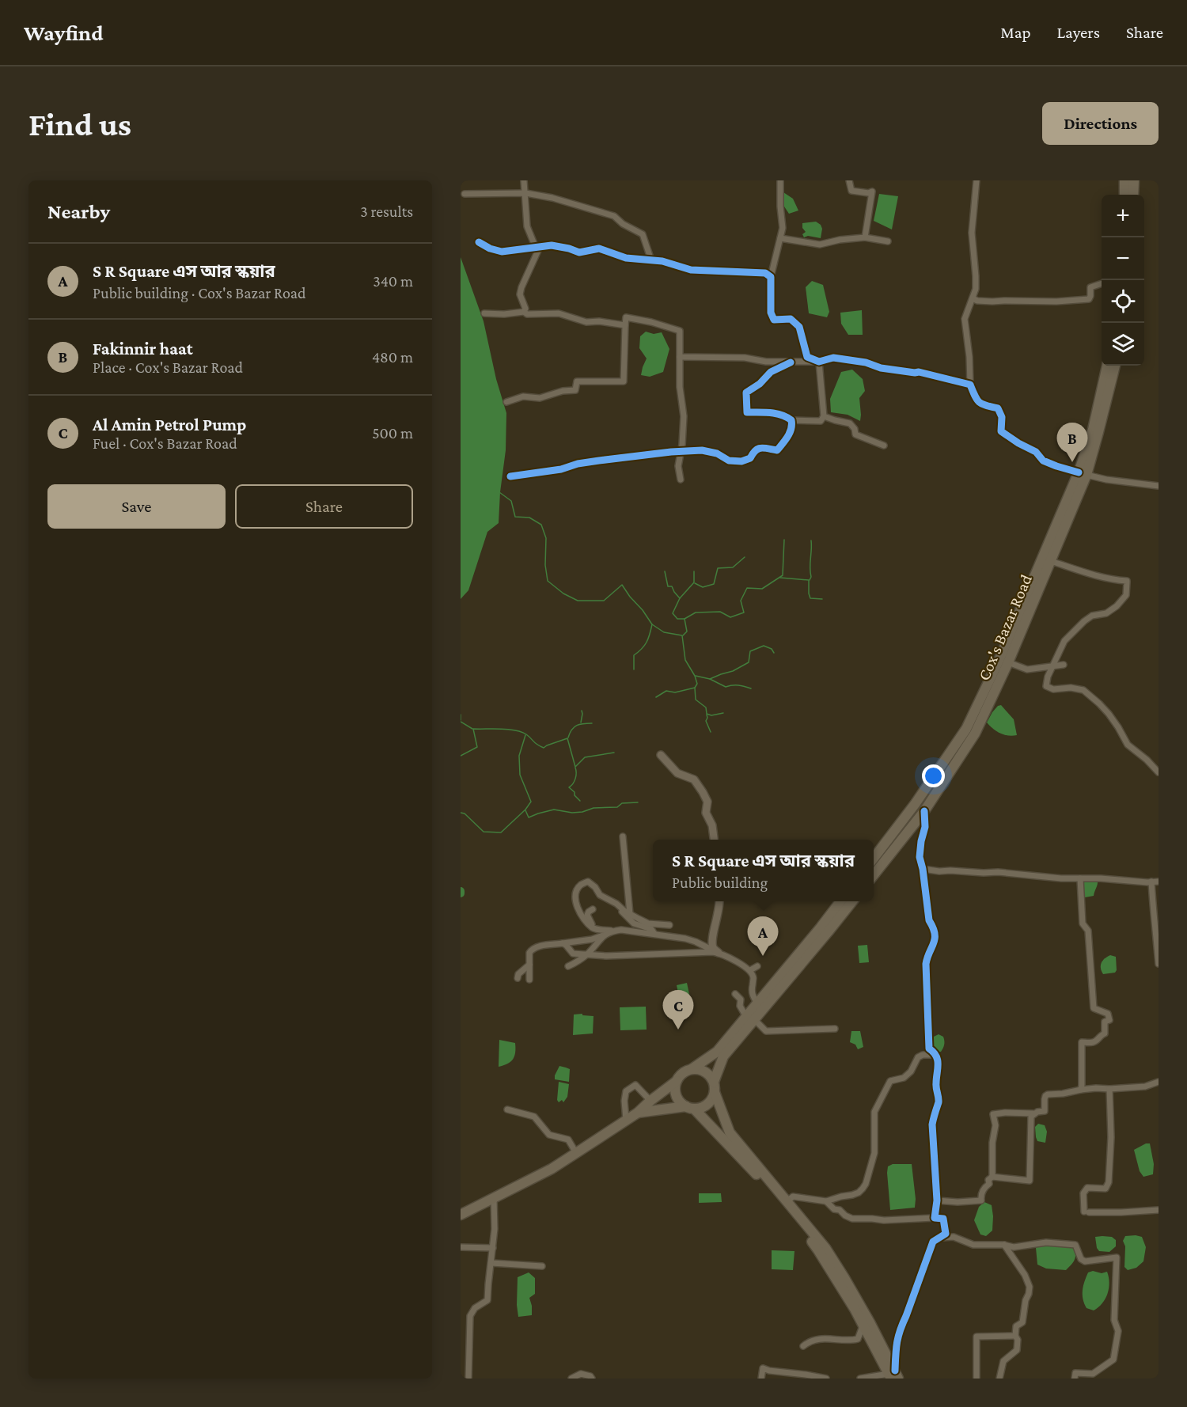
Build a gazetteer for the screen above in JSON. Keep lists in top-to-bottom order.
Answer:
{
  "streets": {
    "highway": ["Cox's Bazar Road"]
  },
  "page": {
    "header": "Wayfind",
    "nav": ["Map", "Layers", "Share"],
    "buttons": [
      "Directions",
      ["Save", "Share"]
    ],
    "title": "Find us",
    "heading": ["Nearby", "3 results"],
    "map_buttons": ["+", "−"],
    "list": [
      {
        "mark": "A",
        "name": "S R Square এস আর স্কয়ার",
        "note": "Public building · Cox's Bazar Road",
        "value": "340 m"
      },
      {
        "mark": "B",
        "name": "Fakinnir haat",
        "note": "Place · Cox's Bazar Road",
        "value": "480 m"
      },
      {
        "mark": "C",
        "name": "Al Amin Petrol Pump",
        "note": "Fuel · Cox's Bazar Road",
        "value": "500 m"
      }
    ],
    "pins": ["B", "A", "C"],
    "popup": ["S R Square এস আর স্কয়ার", "Public building"]
  }
}
